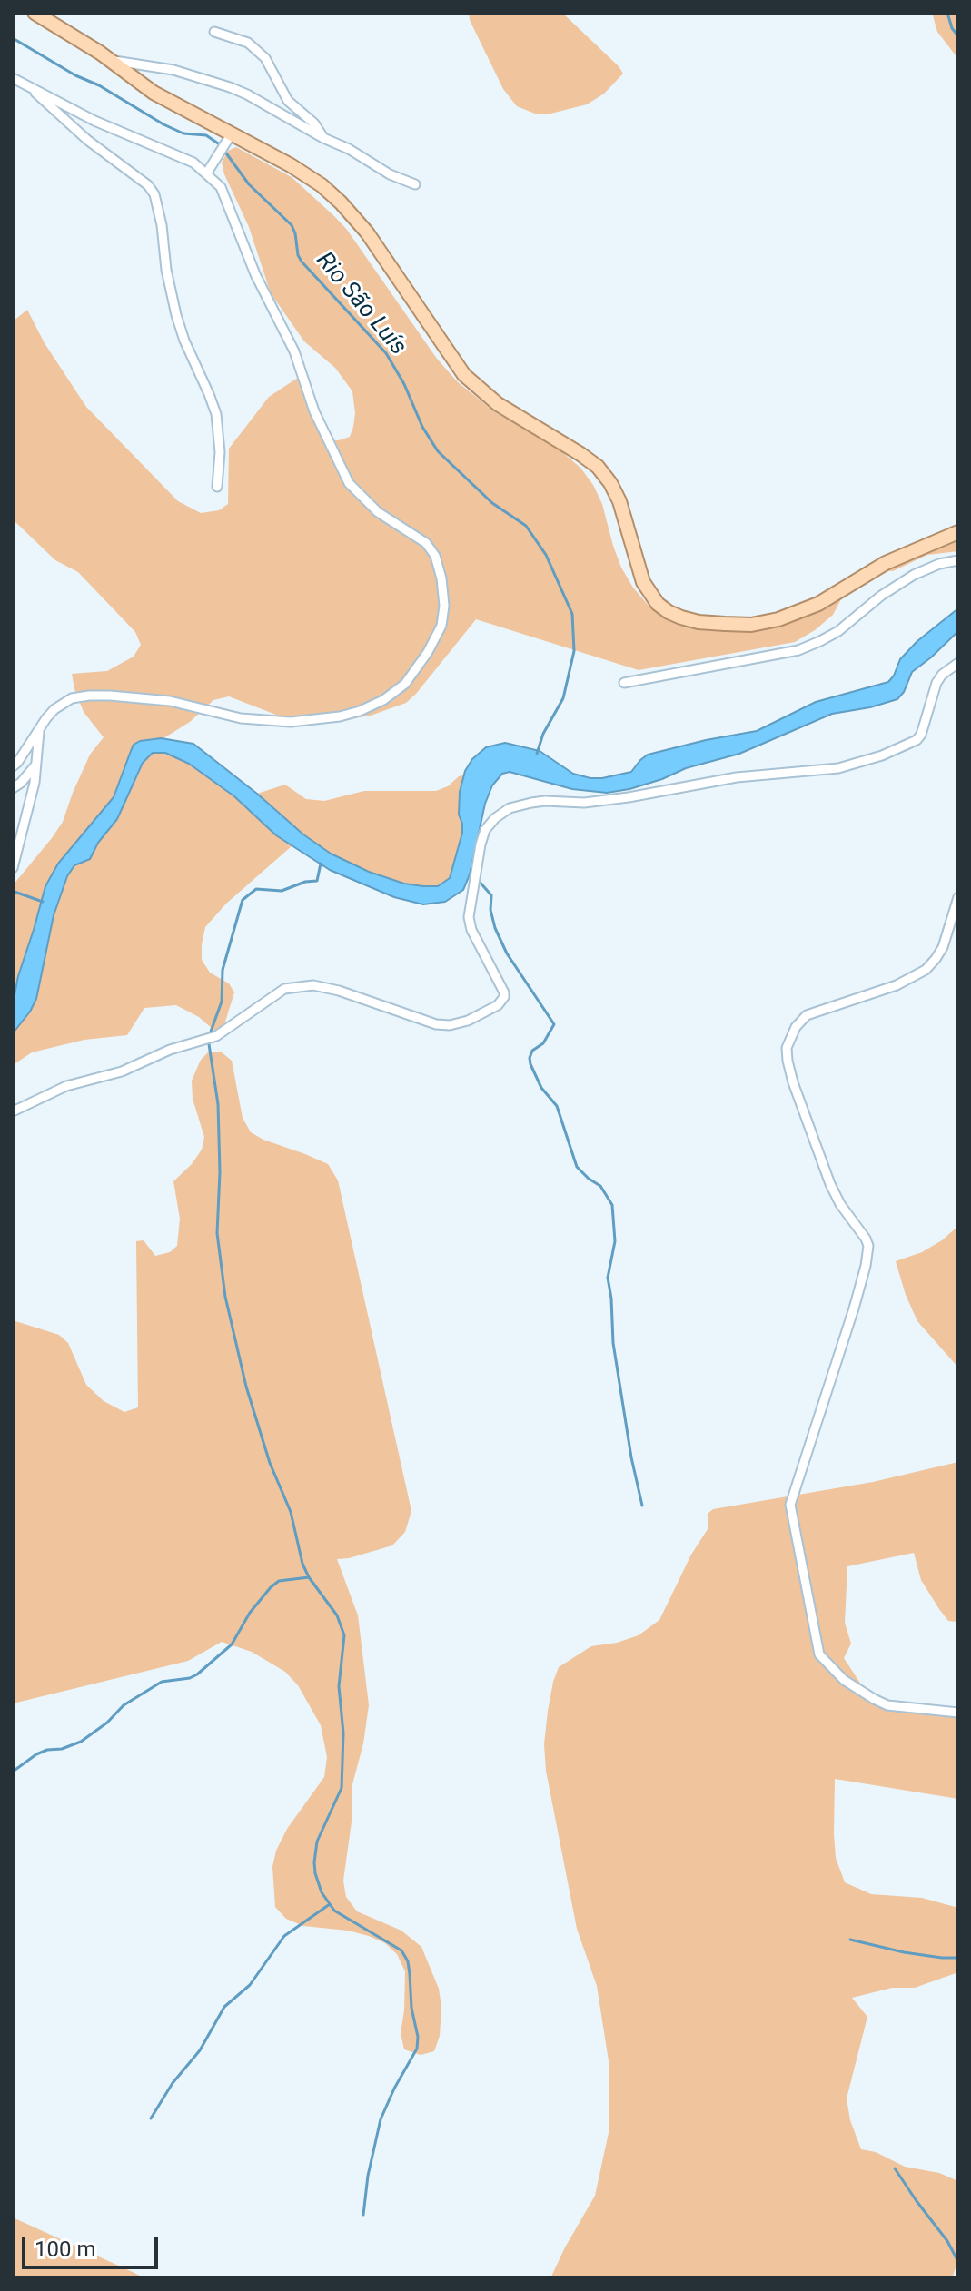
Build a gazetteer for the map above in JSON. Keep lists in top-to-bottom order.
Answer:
{
  "water": ["Rio São Luís"],
  "scale_bar": "100 m"
}
